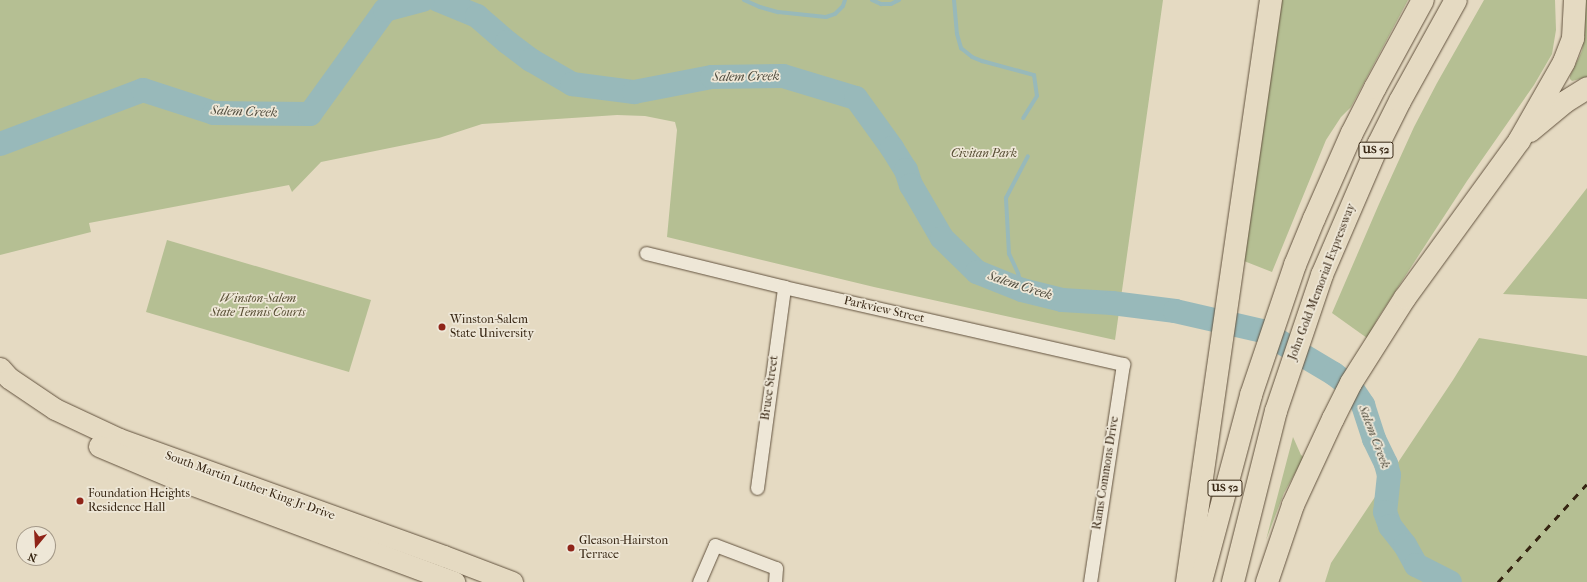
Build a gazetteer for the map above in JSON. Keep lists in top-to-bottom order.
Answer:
{
  "streets": {
    "highway": ["US 52", "John Gold Memorial Expressway"],
    "main road": ["South Martin Luther King Jr Drive"],
    "street": ["Parkview Street", "Bruce Street", "Rams Commons Drive"]
  },
  "crossings": [
    ["Parkview Street", "Bruce Street"],
    ["Parkview Street", "Rams Commons Drive"]
  ],
  "water": ["Salem Creek"],
  "parks": ["Civitan Park", "Winston-Salem State Tennis Courts"],
  "places": ["Winston-Salem State University", "Foundation Heights Residence Hall", "Gleason-Hairston Terrace"],
  "north": "bottom"
}
